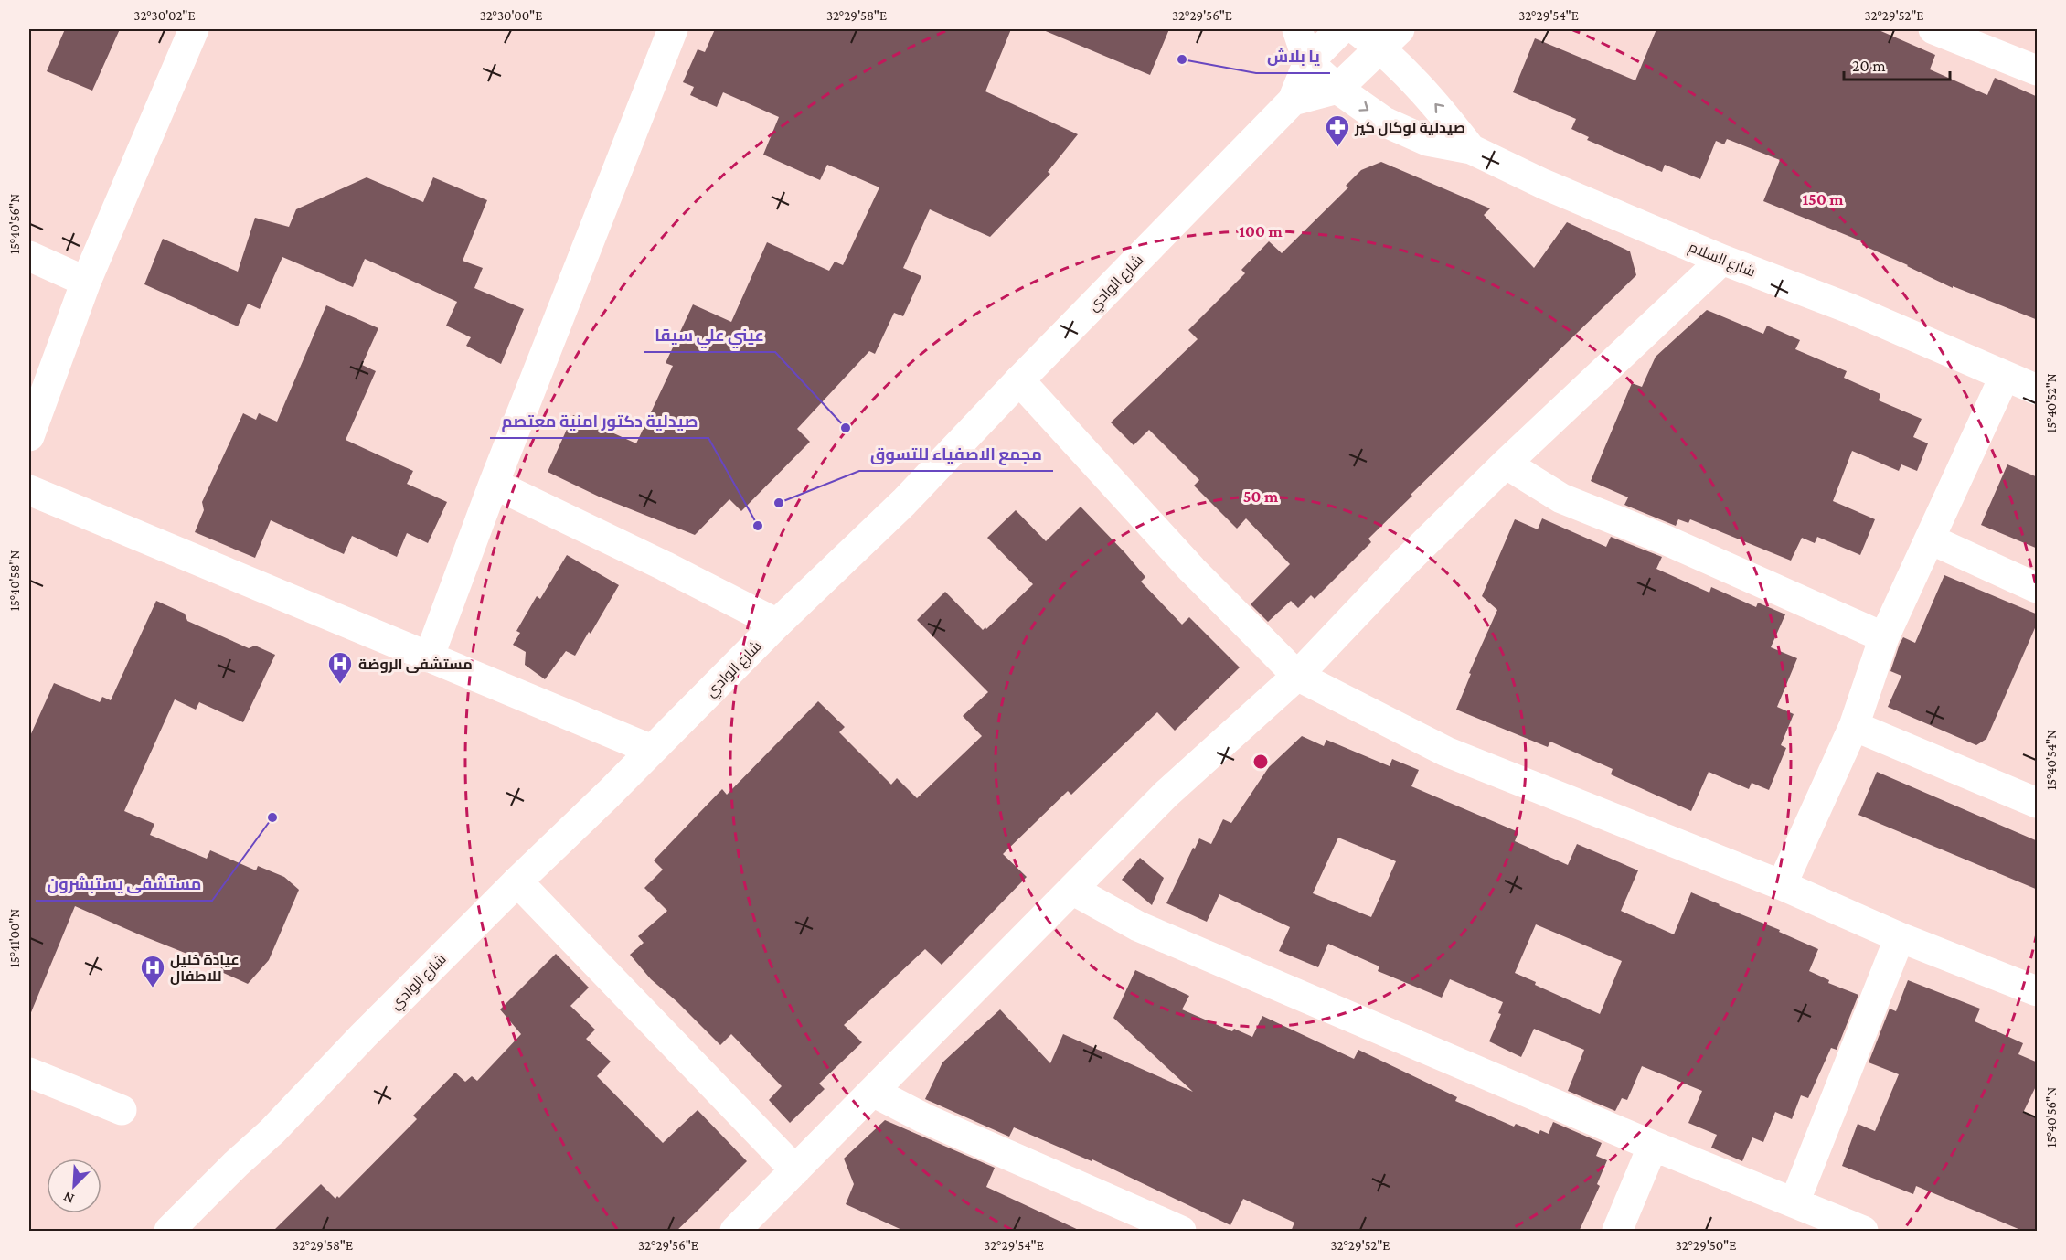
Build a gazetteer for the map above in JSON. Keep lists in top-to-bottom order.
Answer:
{
  "streets": {
    "street": ["شارع السلام", "شارع الوادي"]
  },
  "crossings": [
    ["شارع السلام", "شارع الوادي"]
  ],
  "places": {
    "other": [
      "يا بلاش",
      "عيني علي سيقا",
      "مجمع الاصفياء للتسوق",
      "صيدلية دكتور امنية معتصم",
      "مستشفى يستبشرون"
    ],
    "pharmacy": ["صيدلية لوكال كير"],
    "hospital": ["مستشفى الروضة", "عيادة خليل للاطفال"]
  },
  "scale_bar": "20 m",
  "north": "bottom left",
  "coordinates": [
    "32°30'02\"E",
    "32°30'00\"E",
    "32°29'58\"E",
    "32°29'56\"E",
    "32°29'54\"E",
    "32°29'52\"E",
    "15°40'56\"N",
    "15°40'52\"N",
    "15°40'58\"N",
    "15°40'54\"N",
    "15°41'00\"N",
    "32°29'50\"E"
  ],
  "rings": ["150 m", "100 m", "50 m"]
}
